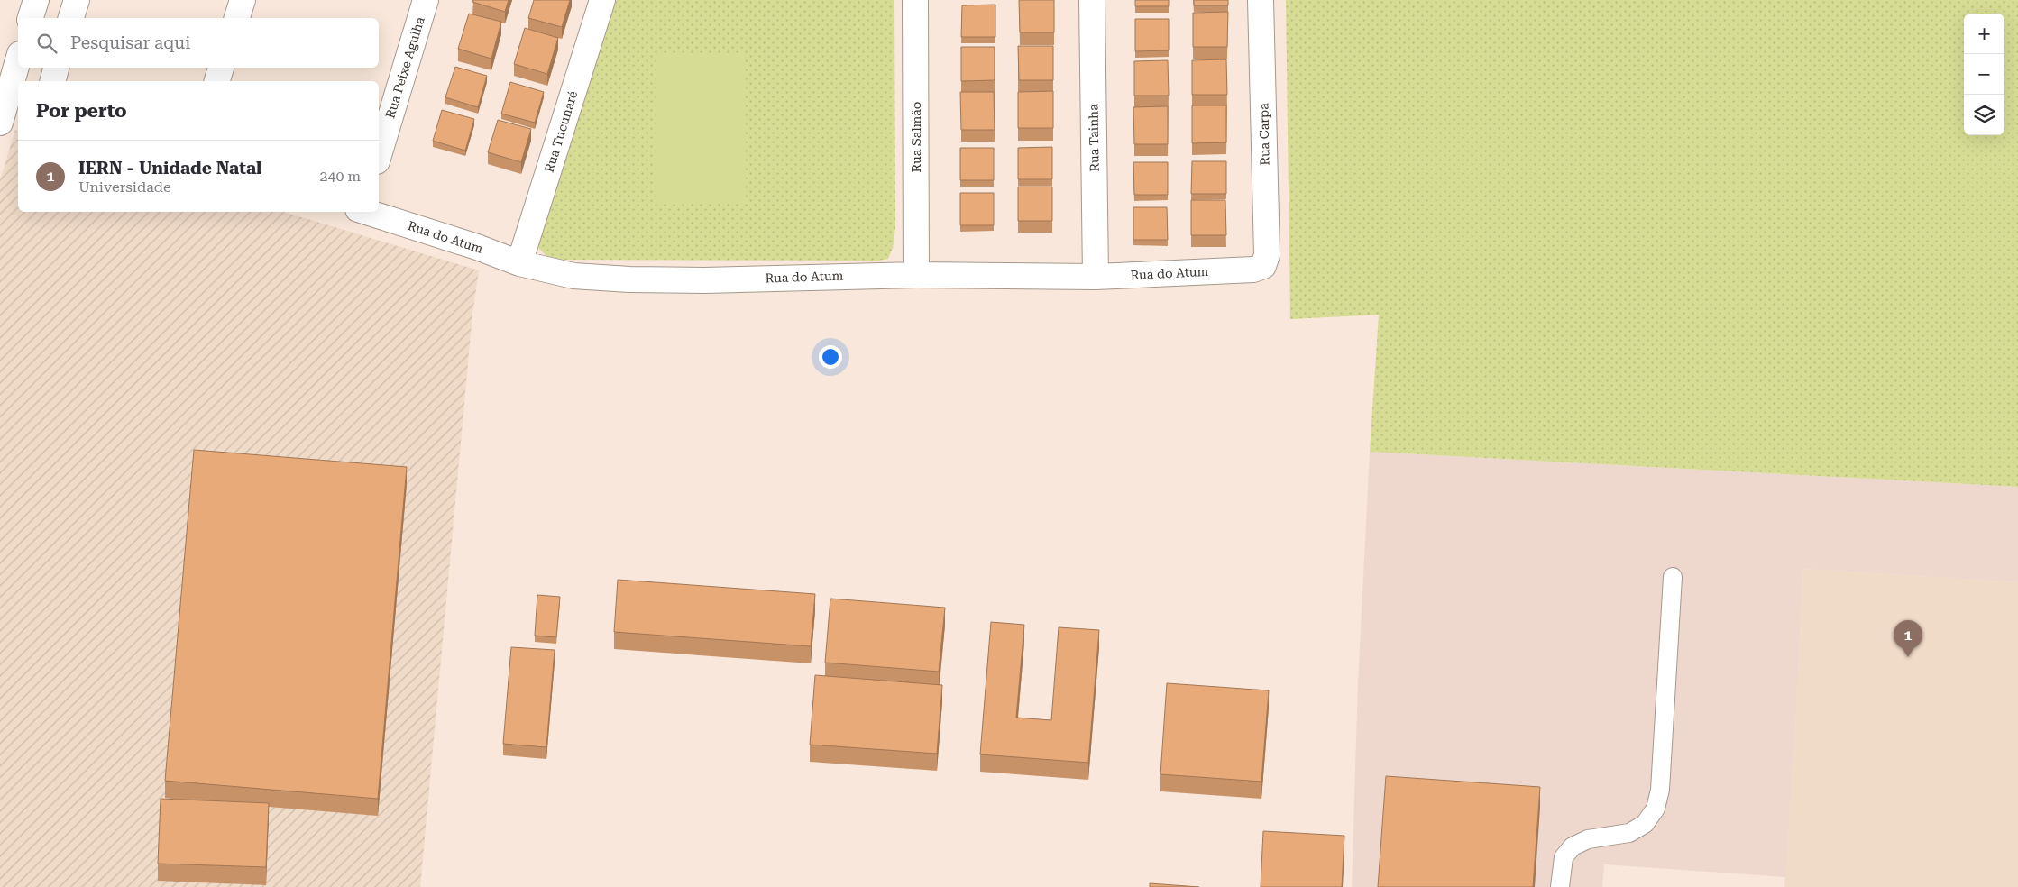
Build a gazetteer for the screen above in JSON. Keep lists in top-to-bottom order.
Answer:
{
  "streets": {
    "street": [
      "Rua Peixe Agulha",
      "Rua Tucunaré",
      "Rua Carpa",
      "Rua Salmão",
      "Rua Tainha",
      "Rua do Atum"
    ]
  },
  "crossings": [
    ["Rua Tucunaré", "Rua do Atum"],
    ["Rua Carpa", "Rua do Atum"],
    ["Rua Salmão", "Rua do Atum"],
    ["Rua Tainha", "Rua do Atum"]
  ],
  "page": {
    "map_buttons": ["+", "−"],
    "search": "Pesquisar aqui",
    "heading": "Por perto",
    "list": [
      {
        "mark": "1",
        "name": "IERN - Unidade Natal",
        "note": "Universidade",
        "value": "240 m"
      }
    ],
    "pins": "1"
  }
}
